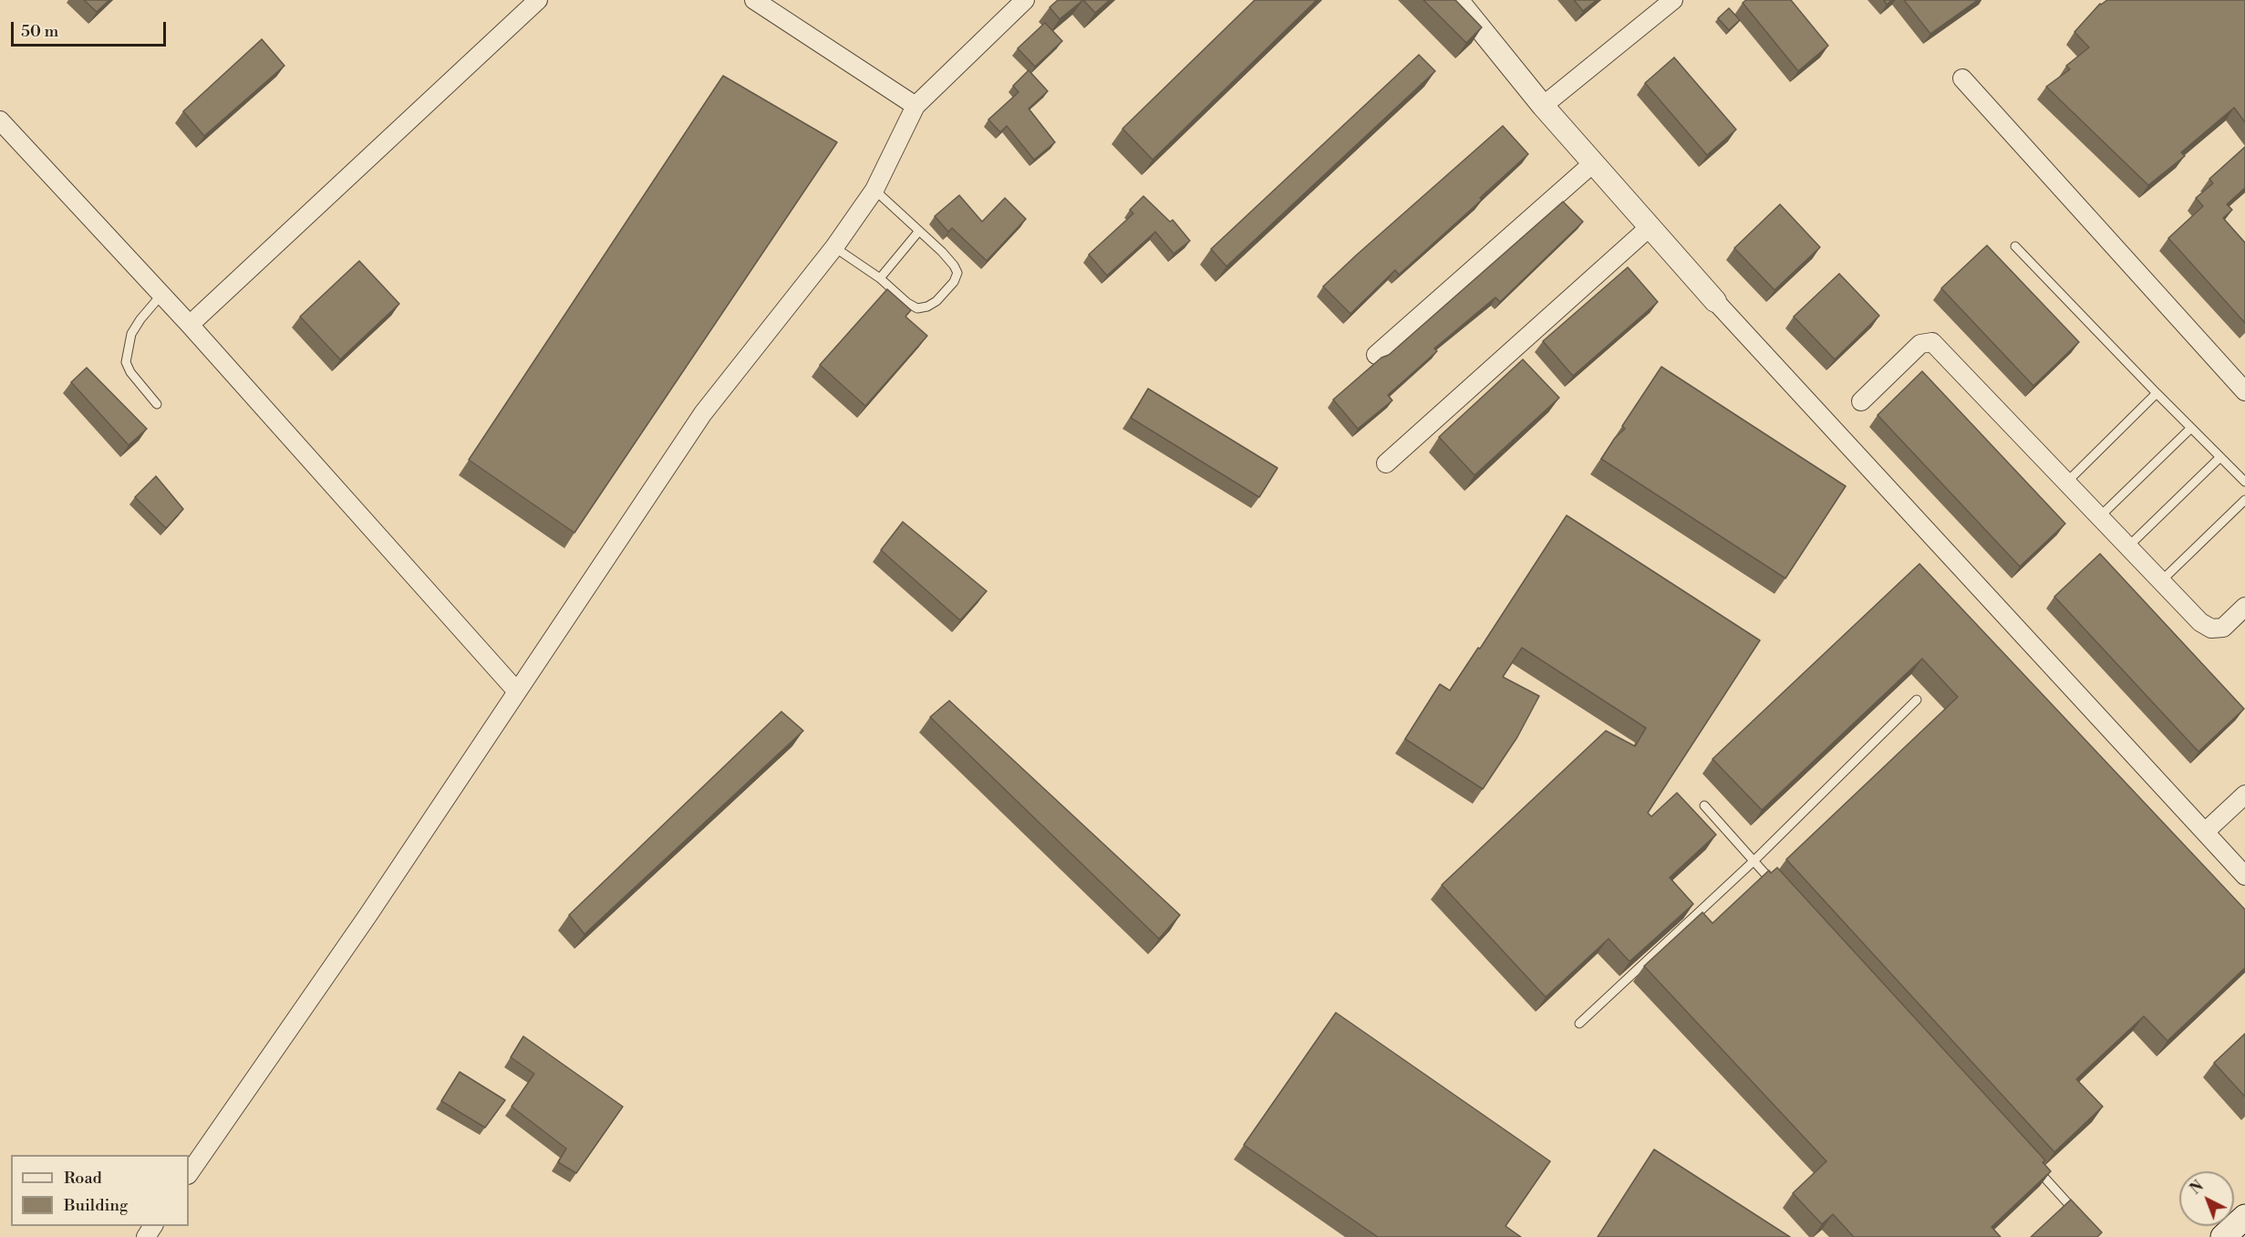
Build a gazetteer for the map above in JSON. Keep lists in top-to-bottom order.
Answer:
{
  "legend": ["Road", "Building"],
  "scale_bar": "50 m",
  "north": "top left"
}
